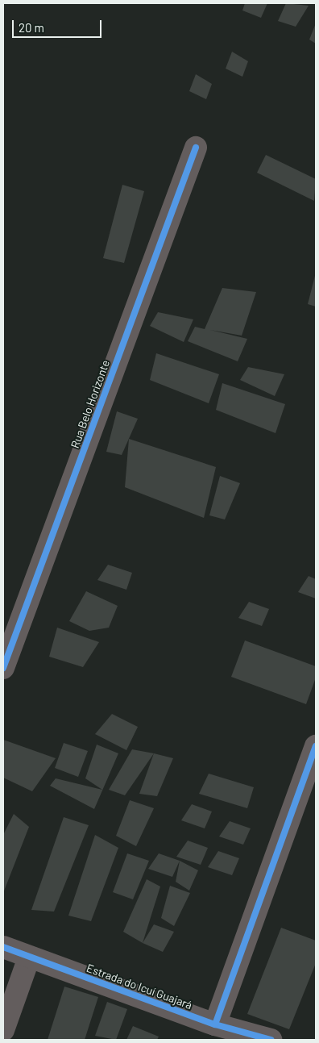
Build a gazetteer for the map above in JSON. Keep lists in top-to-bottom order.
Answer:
{
  "streets": {
    "street": ["Rua Belo Horizonte", "Estrada do Icuí Guajará"]
  },
  "scale_bar": "20 m"
}
